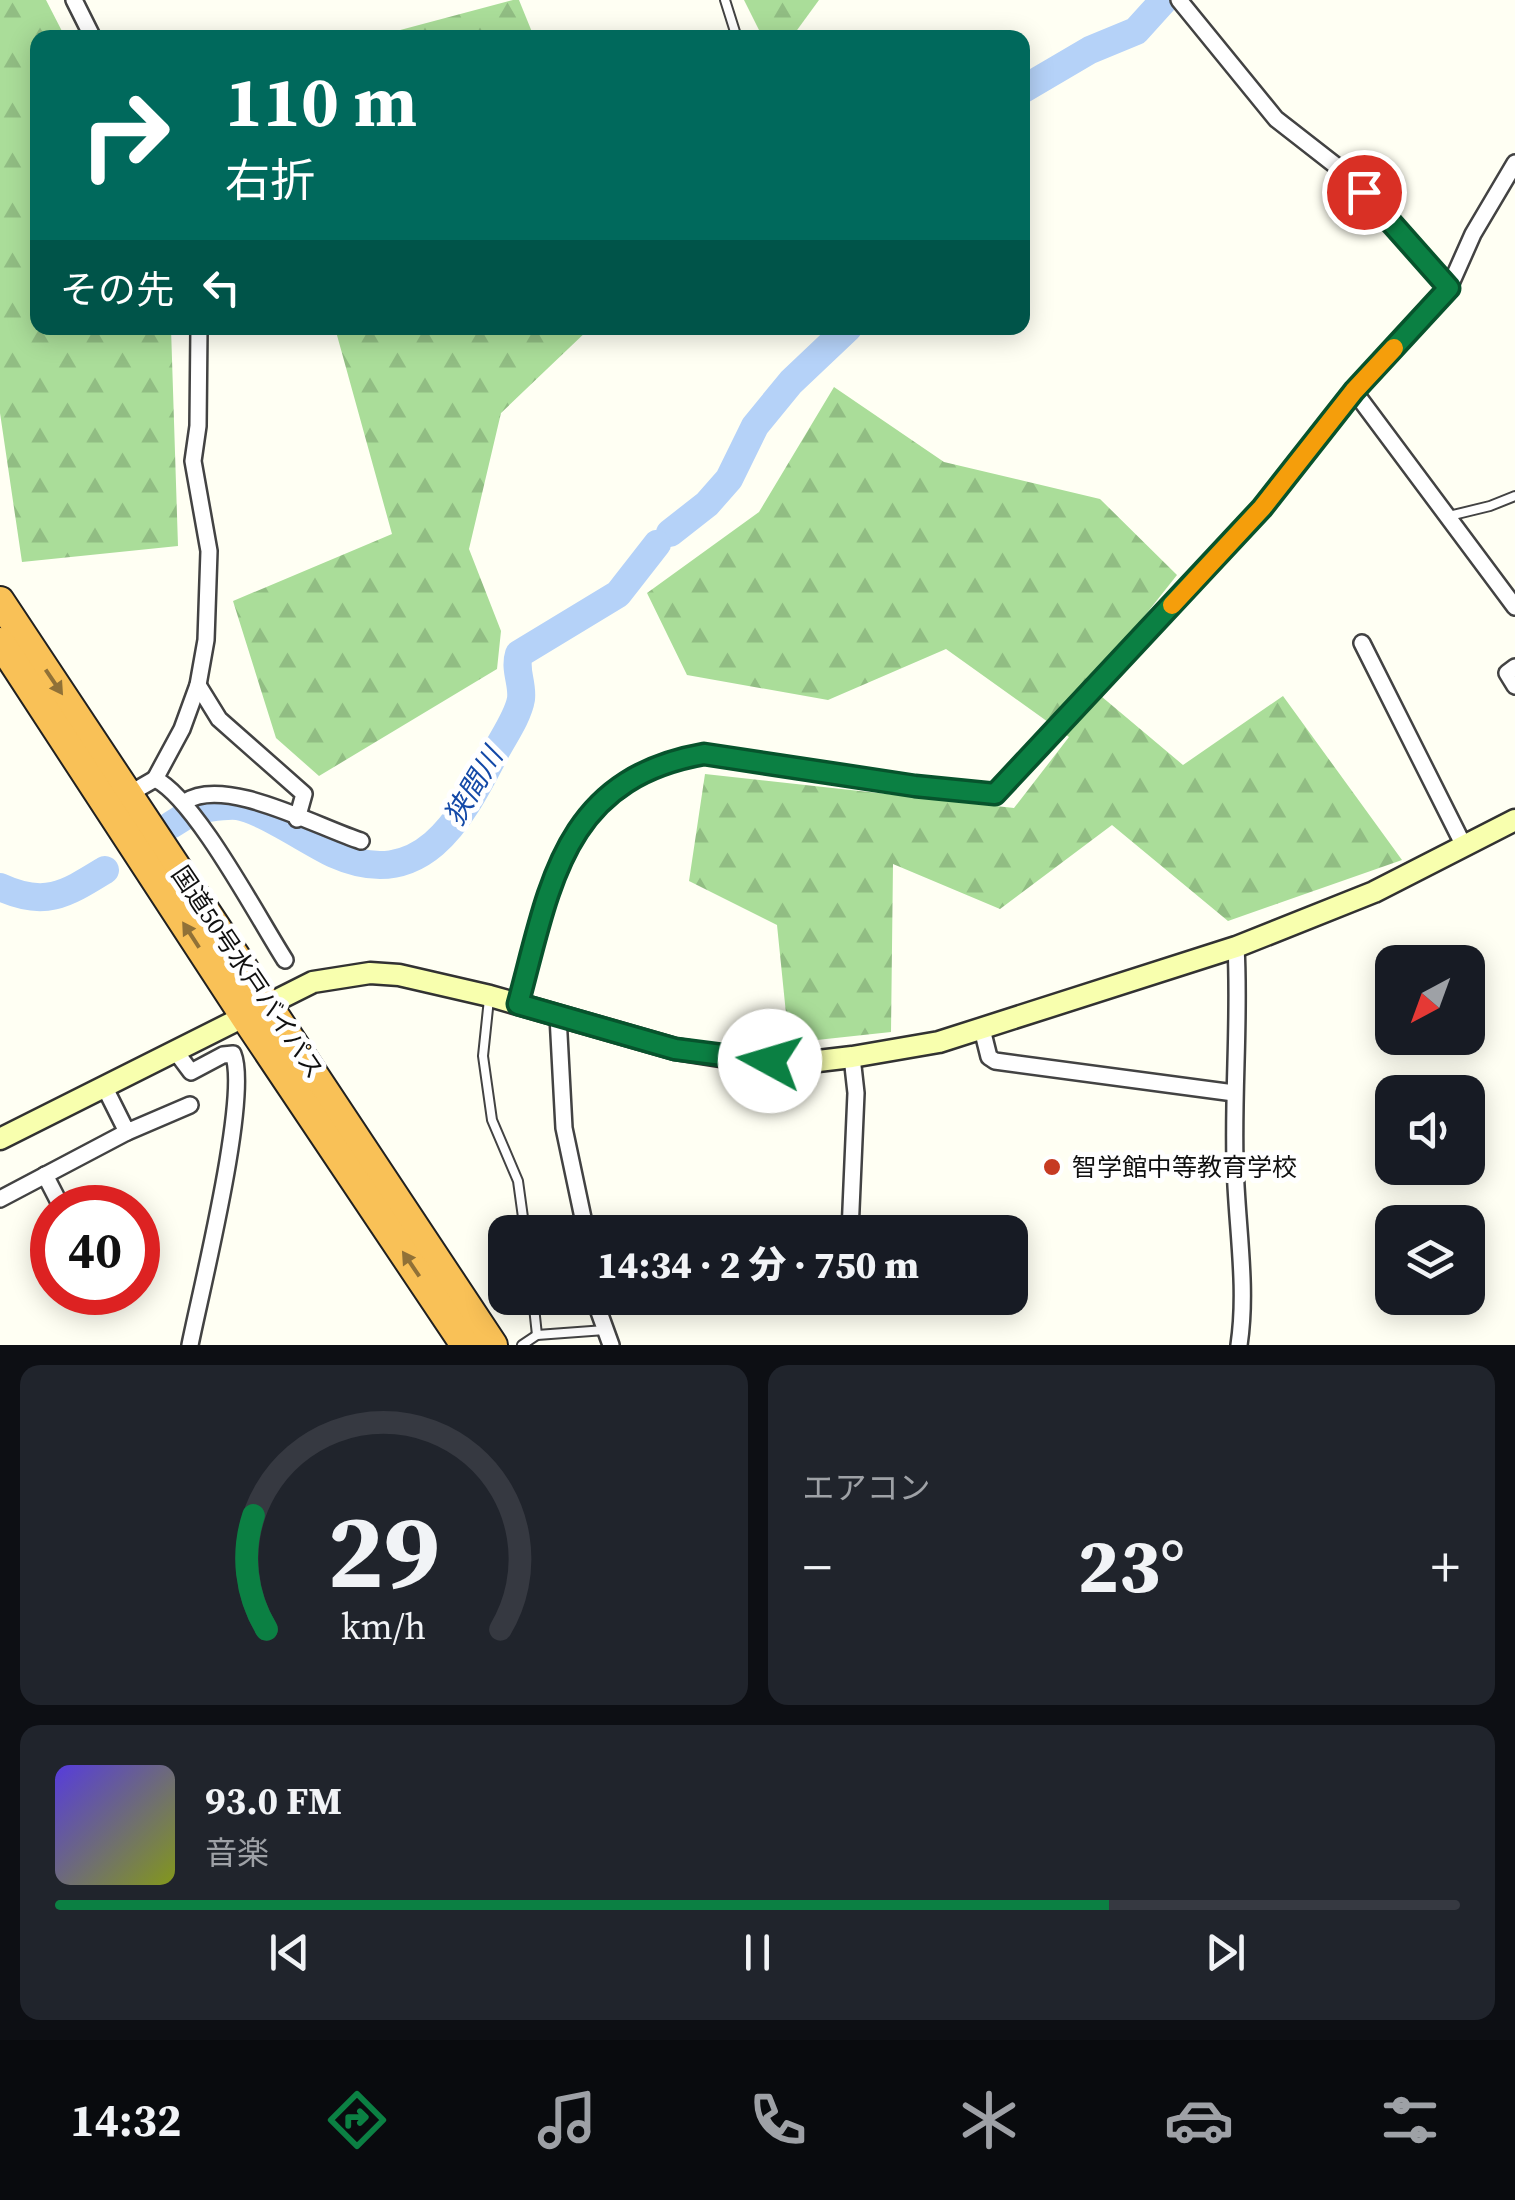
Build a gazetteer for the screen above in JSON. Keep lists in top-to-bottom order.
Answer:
{
  "streets": {
    "highway": ["国道50号水戸バイパス"]
  },
  "water": ["狭間川"],
  "places": ["智学館中等教育学校"],
  "north": "bottom left",
  "page": {
    "turn": ["110 m", "右折"],
    "then": "その先",
    "limit": "40",
    "trip": "14:34 · 2 分 · 750 m",
    "tile": "エアコン",
    "heat": ["−", "23°", "+"],
    "song": ["93.0 FM", "音楽"],
    "tabs": "14:32",
    "gauge": ["29", "km/h"]
  }
}
